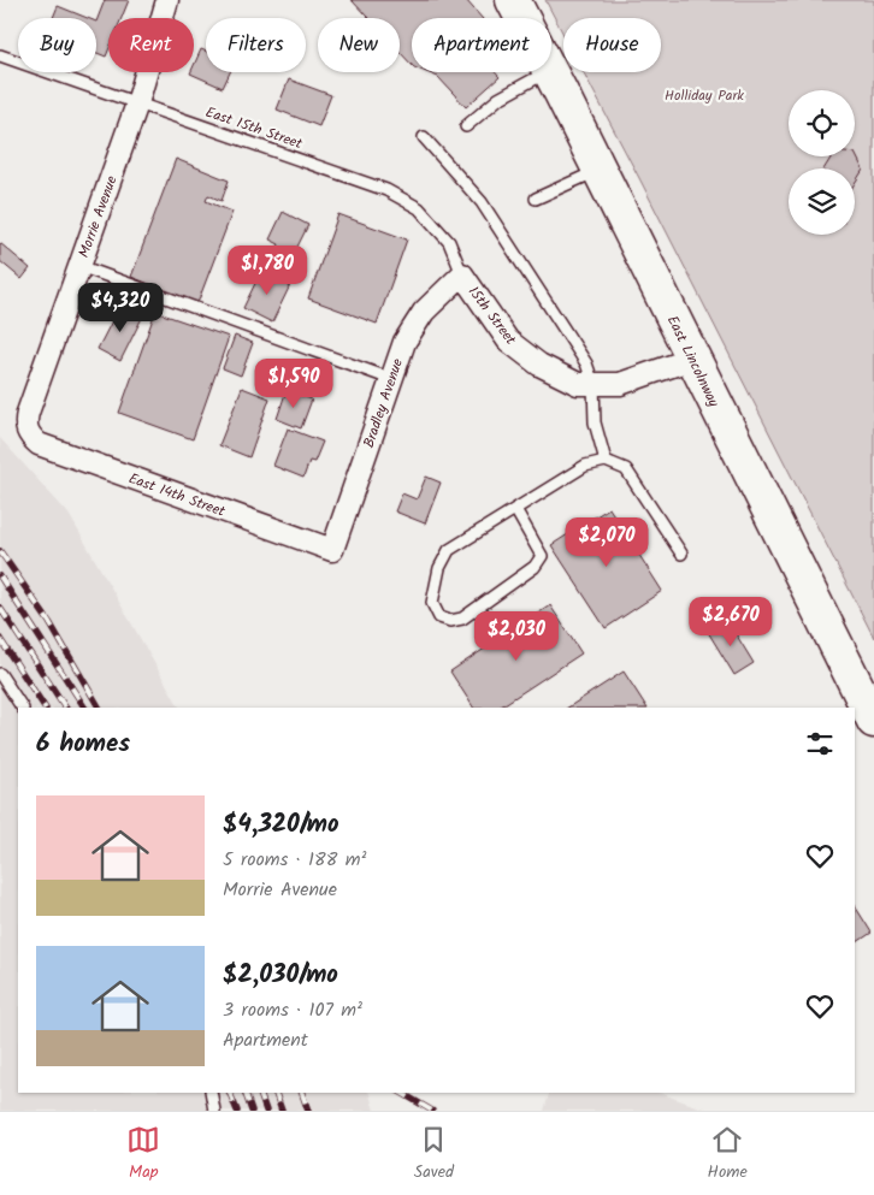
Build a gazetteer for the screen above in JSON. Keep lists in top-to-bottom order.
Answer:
{
  "streets": {
    "main road": ["East Lincolnway"],
    "street": [
      "Morrie Avenue",
      "15th Street",
      "Bradley Avenue",
      "East 14th Street"
    ],
    "lane": ["East 15th Street"]
  },
  "crossings": [
    ["East 15th Street", "Morrie Avenue"],
    ["East 15th Street", "15th Street"],
    ["East 15th Street", "Bradley Avenue"],
    ["Morrie Avenue", "East 14th Street"],
    ["15th Street", "East Lincolnway"],
    ["15th Street", "Bradley Avenue"],
    ["Bradley Avenue", "East 14th Street"]
  ],
  "parks": ["Holliday Park"],
  "page": {
    "chip": [
      "Buy",
      "Rent",
      "Filters",
      "New",
      "Apartment",
      "House"
    ],
    "price": [
      "$1,780",
      "$4,320",
      "$1,590",
      "$2,070",
      "$2,670",
      "$2,030"
    ],
    "heading": "6 homes",
    "list": [
      {
        "name": "$4,320/mo",
        "note": "5 rooms · 188 m² · Morrie Avenue"
      },
      {
        "name": "$2,030/mo",
        "note": "3 rooms · 107 m² · Apartment"
      }
    ],
    "tabs": ["Map", "Saved", "Home"]
  }
}
